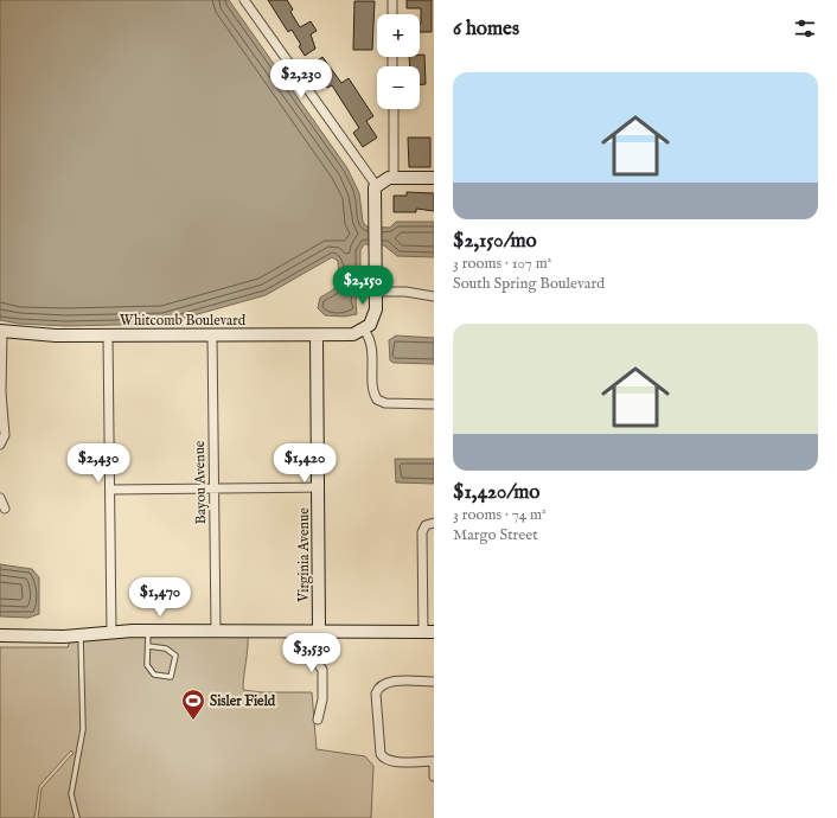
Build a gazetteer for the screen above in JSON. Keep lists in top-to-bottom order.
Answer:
{
  "streets": {
    "street": ["Whitcomb Boulevard", "Bayou Avenue", "Virginia Avenue"]
  },
  "crossings": [
    ["Whitcomb Boulevard", "Bayou Avenue"],
    ["Whitcomb Boulevard", "Virginia Avenue"]
  ],
  "places": {
    "sports": ["Sisler Field"]
  },
  "page": {
    "heading": "6 homes",
    "map_buttons": ["+", "−"],
    "list": [
      {
        "name": "$2,150/mo",
        "note": "3 rooms · 107 m² · South Spring Boulevard"
      },
      {
        "name": "$1,420/mo",
        "note": "3 rooms · 74 m² · Margo Street"
      }
    ],
    "price": [
      "$2,230",
      "$2,150",
      "$2,430",
      "$1,420",
      "$1,470",
      "$3,530"
    ]
  }
}
